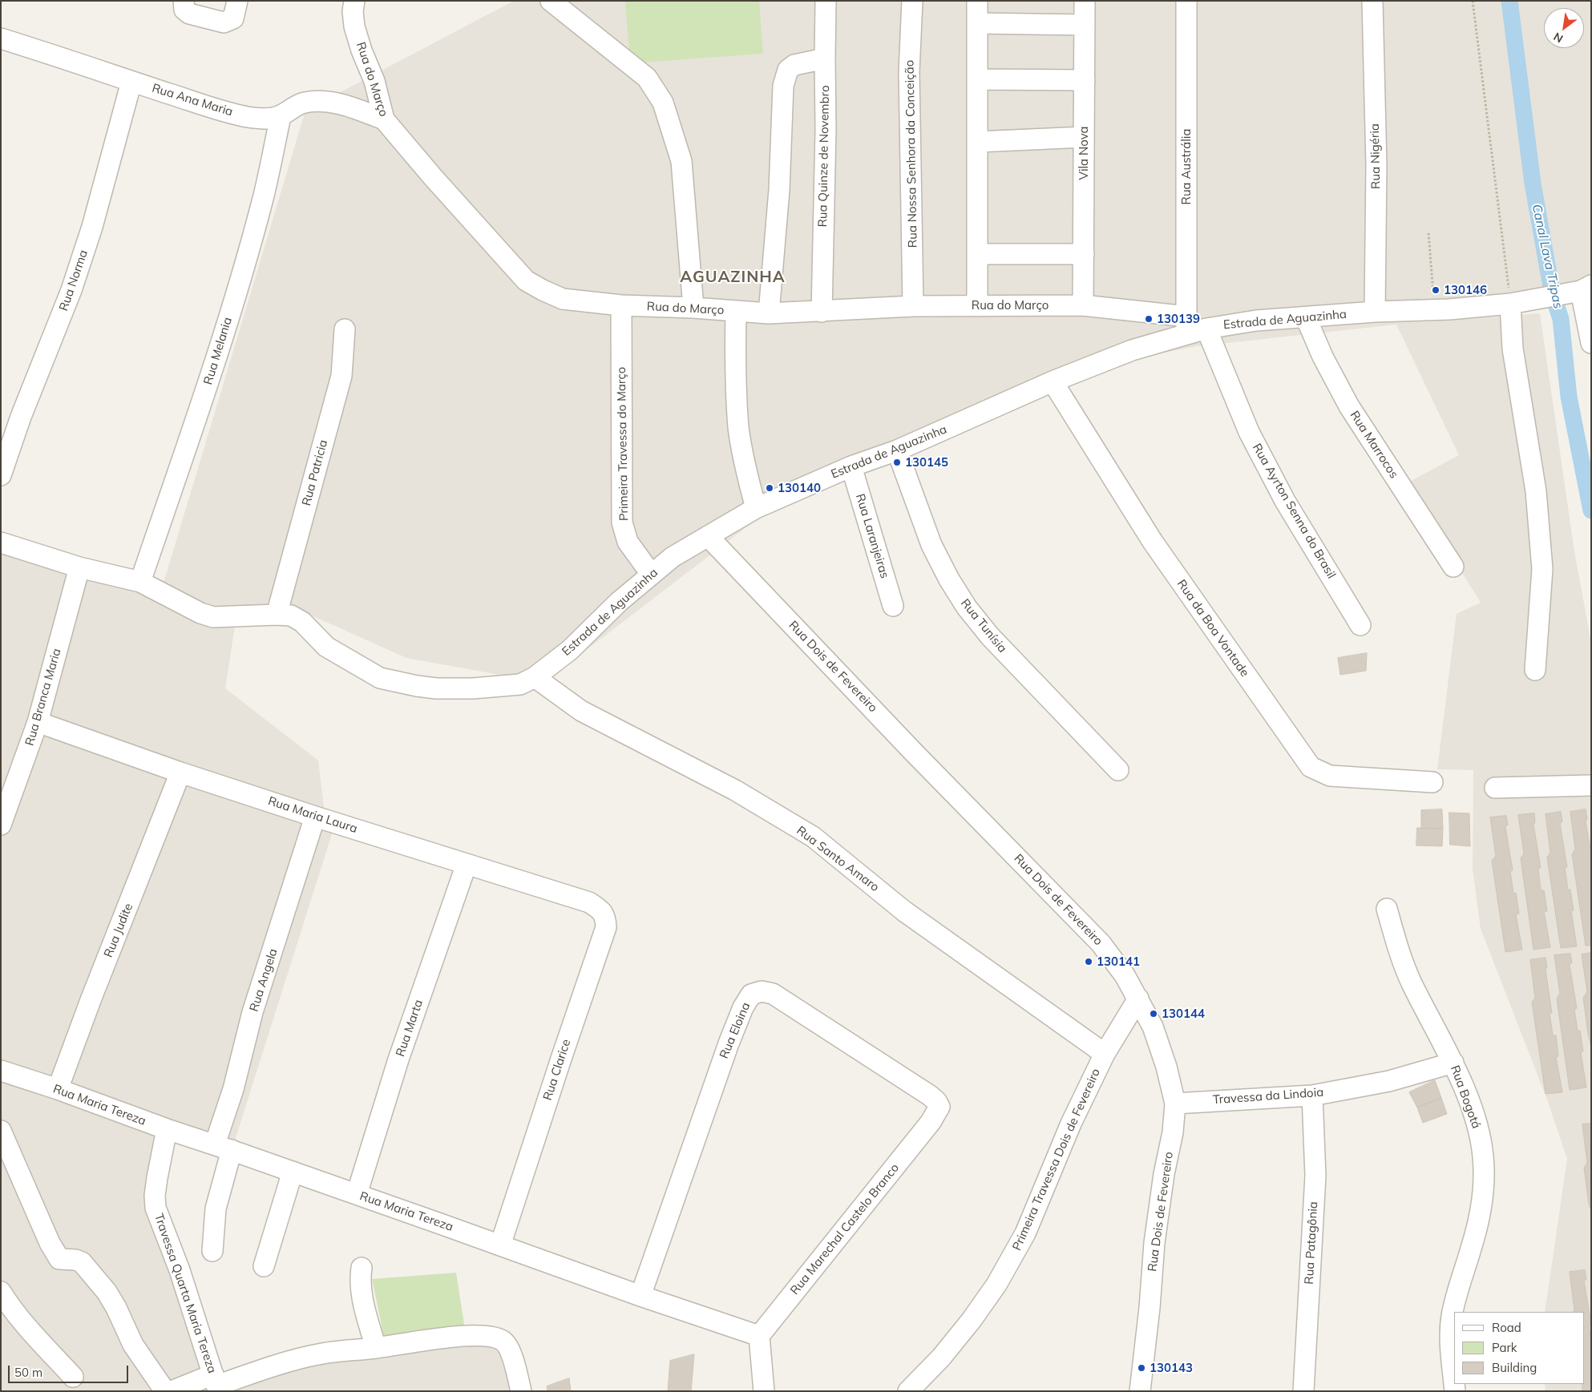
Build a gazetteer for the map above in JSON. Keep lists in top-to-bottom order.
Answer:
{
  "streets": {
    "street": [
      "Rua do Março",
      "Rua Ana Maria",
      "Vila Nova",
      "Rua Nossa Senhora da Conceição",
      "Rua Quinze de Novembro",
      "Rua Nigéria",
      "Rua Austrália",
      "Rua Norma",
      "Estrada de Aguazinha",
      "Rua Melania",
      "Primeira Travessa do Março",
      "Rua Marrocos",
      "Rua Patricia",
      "Rua Ayrton Senna do Brasil",
      "Rua Laranjeiras",
      "Rua Tunísia",
      "Rua da Boa Vontade",
      "Rua Dois de Fevereiro",
      "Rua Branca Maria",
      "Rua Maria Laura",
      "Rua Santo Amaro",
      "Rua Judite",
      "Rua Angela",
      "Rua Marta",
      "Rua Eloina",
      "Rua Clarice",
      "Travessa da Lindoia",
      "Rua Bogotá",
      "Rua Maria Tereza",
      "Primeira Travessa Dois de Fevereiro",
      "Rua Marechal Castelo Branco",
      "Rua Patagônia",
      "Travessa Quarta Maria Tereza"
    ]
  },
  "crossings": [
    ["Rua do Março", "Rua Ana Maria"],
    ["Rua do Março", "Vila Nova"],
    ["Rua do Março", "Rua Nossa Senhora da Conceição"],
    ["Rua do Março", "Rua Quinze de Novembro"],
    ["Rua do Março", "Rua Austrália"],
    ["Rua do Março", "Estrada de Aguazinha"],
    ["Rua do Março", "Primeira Travessa do Março"],
    ["Rua Ana Maria", "Rua Norma"],
    ["Rua Ana Maria", "Rua Melania"],
    ["Rua Nigéria", "Estrada de Aguazinha"],
    ["Rua Austrália", "Estrada de Aguazinha"],
    ["Estrada de Aguazinha", "Rua Melania"],
    ["Estrada de Aguazinha", "Primeira Travessa do Março"],
    ["Estrada de Aguazinha", "Rua Marrocos"],
    ["Estrada de Aguazinha", "Rua Patricia"],
    ["Estrada de Aguazinha", "Rua Ayrton Senna do Brasil"],
    ["Estrada de Aguazinha", "Rua Laranjeiras"],
    ["Estrada de Aguazinha", "Rua Tunísia"],
    ["Estrada de Aguazinha", "Rua da Boa Vontade"],
    ["Estrada de Aguazinha", "Rua Dois de Fevereiro"],
    ["Estrada de Aguazinha", "Rua Branca Maria"],
    ["Estrada de Aguazinha", "Rua Santo Amaro"],
    ["Rua Dois de Fevereiro", "Travessa da Lindoia"],
    ["Rua Dois de Fevereiro", "Primeira Travessa Dois de Fevereiro"],
    ["Rua Branca Maria", "Rua Maria Laura"],
    ["Rua Maria Laura", "Rua Judite"],
    ["Rua Maria Laura", "Rua Angela"],
    ["Rua Maria Laura", "Rua Marta"],
    ["Rua Maria Laura", "Rua Clarice"],
    ["Rua Santo Amaro", "Primeira Travessa Dois de Fevereiro"],
    ["Rua Judite", "Rua Maria Tereza"],
    ["Rua Angela", "Rua Maria Tereza"],
    ["Rua Marta", "Rua Maria Tereza"],
    ["Rua Eloina", "Rua Maria Tereza"],
    ["Rua Eloina", "Rua Marechal Castelo Branco"],
    ["Rua Clarice", "Rua Maria Tereza"],
    ["Travessa da Lindoia", "Rua Bogotá"],
    ["Travessa da Lindoia", "Rua Patagônia"],
    ["Rua Maria Tereza", "Rua Marechal Castelo Branco"],
    ["Rua Maria Tereza", "Travessa Quarta Maria Tereza"]
  ],
  "districts": ["AGUAZINHA"],
  "water": ["Canal Lava Tripas"],
  "places": [
    "130146",
    "130139",
    "130145",
    "130140",
    "130141",
    "130144",
    "130143"
  ],
  "legend": ["Road", "Park", "Building"],
  "scale_bar": "50 m",
  "north": "bottom left"
}
